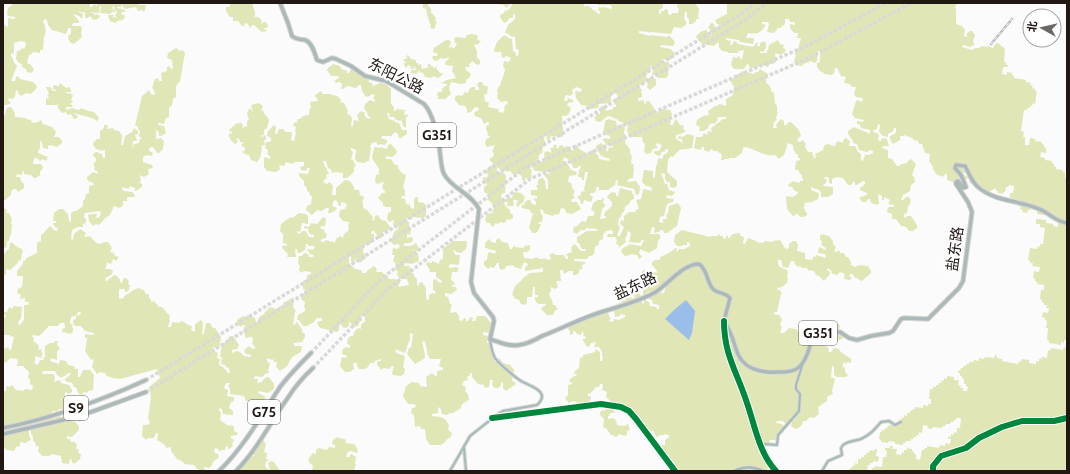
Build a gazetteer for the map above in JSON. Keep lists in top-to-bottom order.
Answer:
{
  "streets": {
    "highway": [
      "东阳公路",
      "G351",
      "盐东路",
      "S9",
      "G75"
    ]
  },
  "crossings": [
    ["东阳公路", "盐东路"],
    ["G351", "盐东路"]
  ],
  "north": "left"
}
